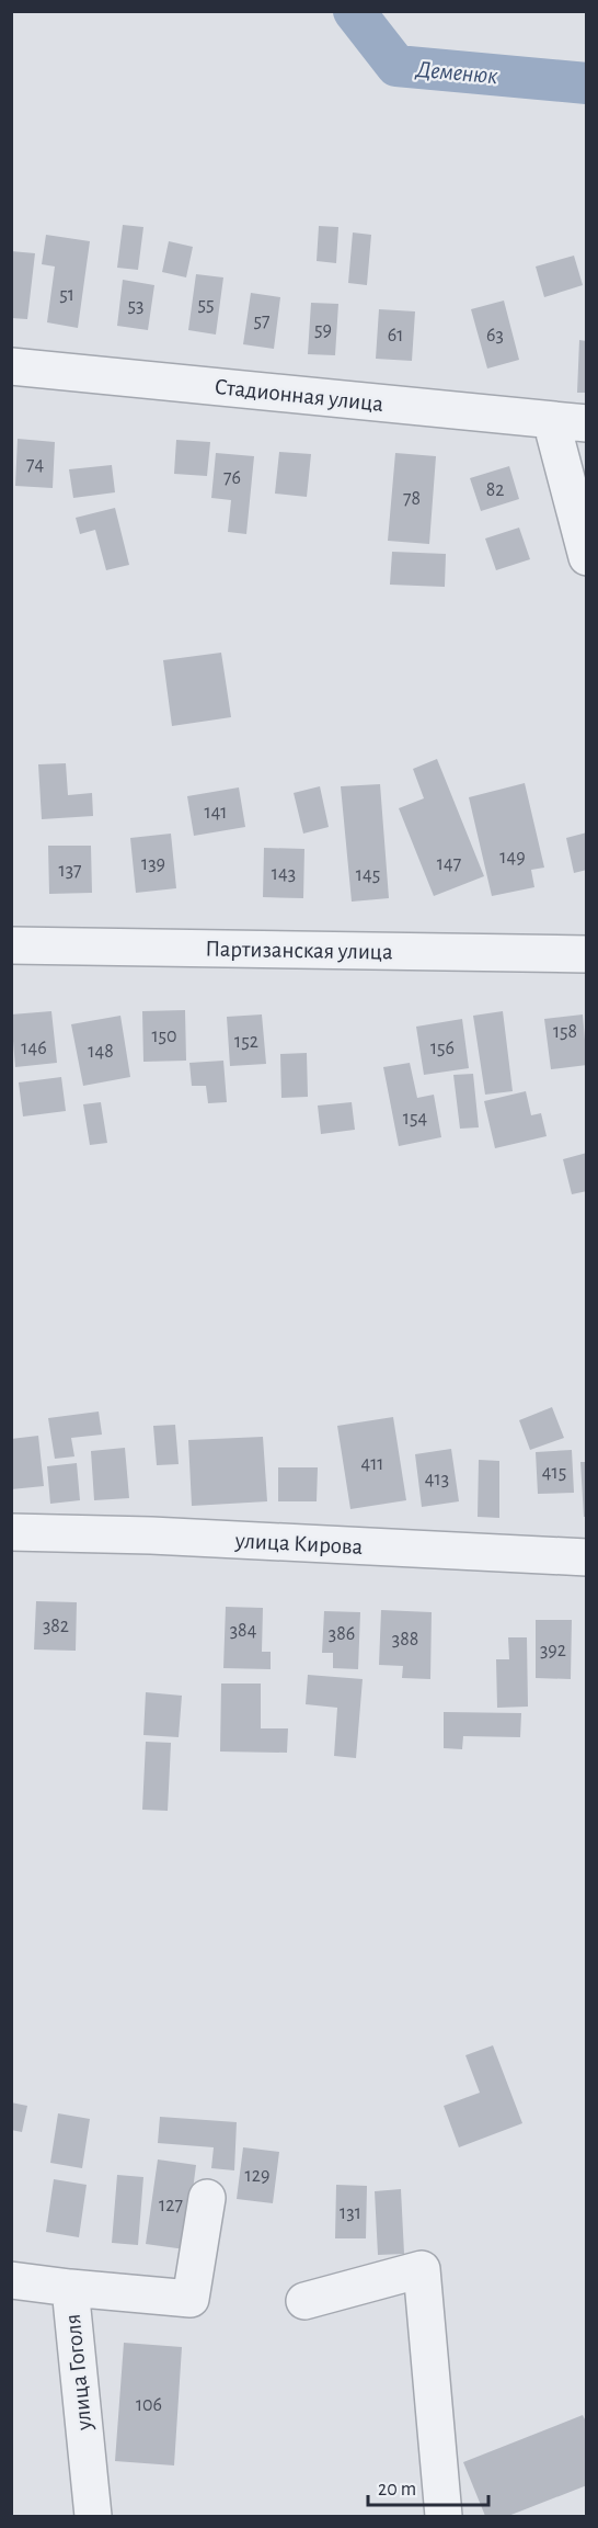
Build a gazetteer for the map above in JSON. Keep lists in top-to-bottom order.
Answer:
{
  "streets": {
    "street": [
      "Стадионная улица",
      "Партизанская улица",
      "улица Кирова",
      "улица Гоголя"
    ]
  },
  "water": ["Деменюк"],
  "house_numbers": [
    "51",
    "55",
    "53",
    "57",
    "59",
    "61",
    "63",
    "74",
    "76",
    "82",
    "78",
    "141",
    "149",
    "139",
    "147",
    "137",
    "143",
    "145",
    "158",
    "150",
    "152",
    "146",
    "156",
    "148",
    "154",
    "411",
    "415",
    "413",
    "382",
    "384",
    "386",
    "388",
    "392",
    "129",
    "127",
    "131",
    "106"
  ],
  "scale_bar": "20 m"
}
